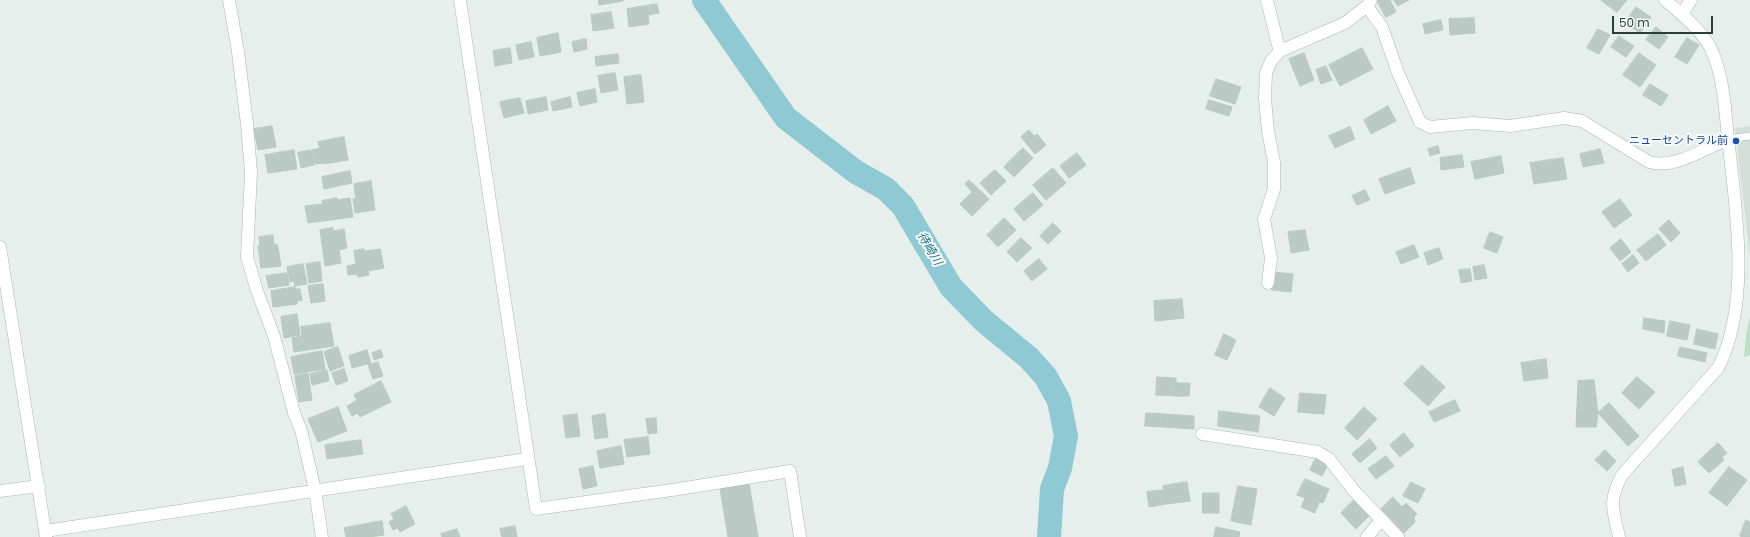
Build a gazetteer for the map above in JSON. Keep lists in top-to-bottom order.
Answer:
{
  "water": ["待崎川"],
  "places": ["ニューセントラル前"],
  "scale_bar": "50 m"
}
